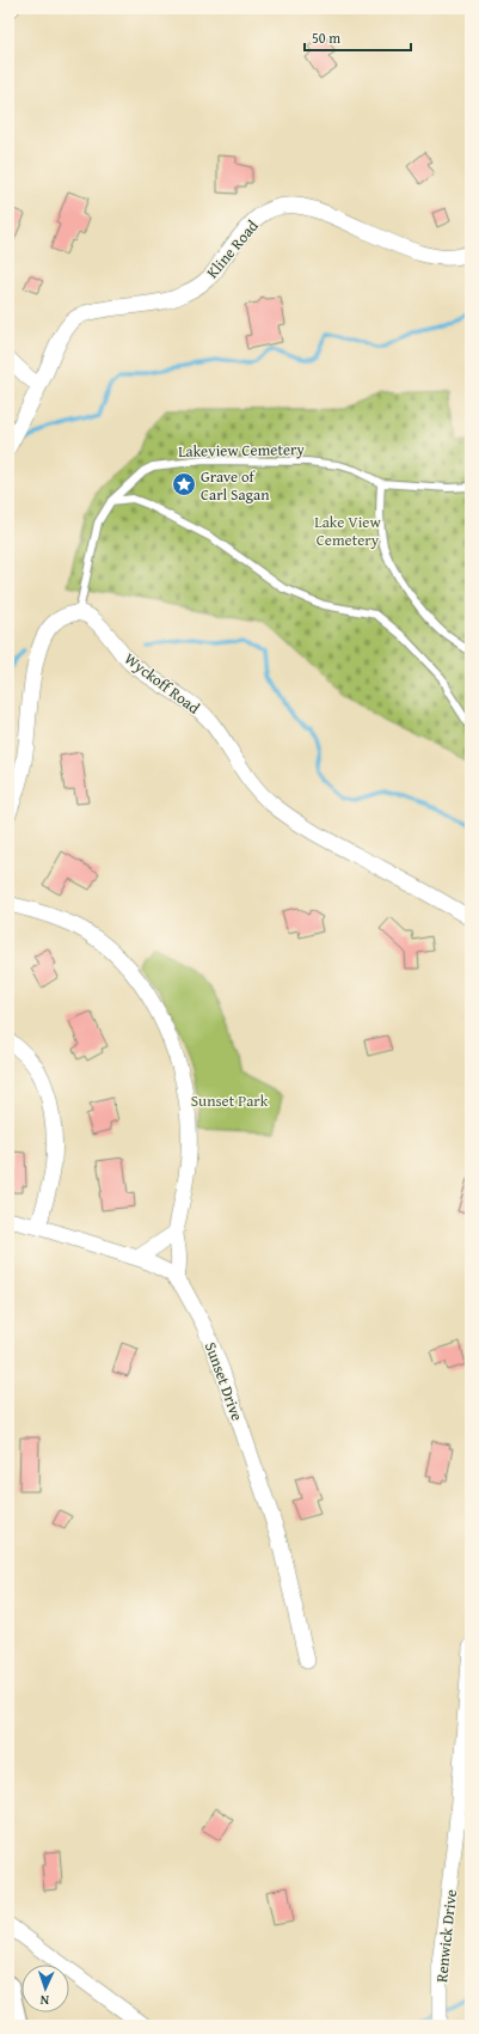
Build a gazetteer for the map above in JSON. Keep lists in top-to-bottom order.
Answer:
{
  "streets": {
    "street": [
      "Kline Road",
      "Wyckoff Road",
      "Sunset Drive",
      "Renwick Drive"
    ],
    "lane": ["Lakeview Cemetery"]
  },
  "crossings": [
    ["Lakeview Cemetery", "Wyckoff Road"]
  ],
  "parks": ["Lake View Cemetery", "Sunset Park"],
  "places": {
    "place": ["Grave of Carl Sagan"]
  },
  "scale_bar": "50 m",
  "north": "bottom"
}
